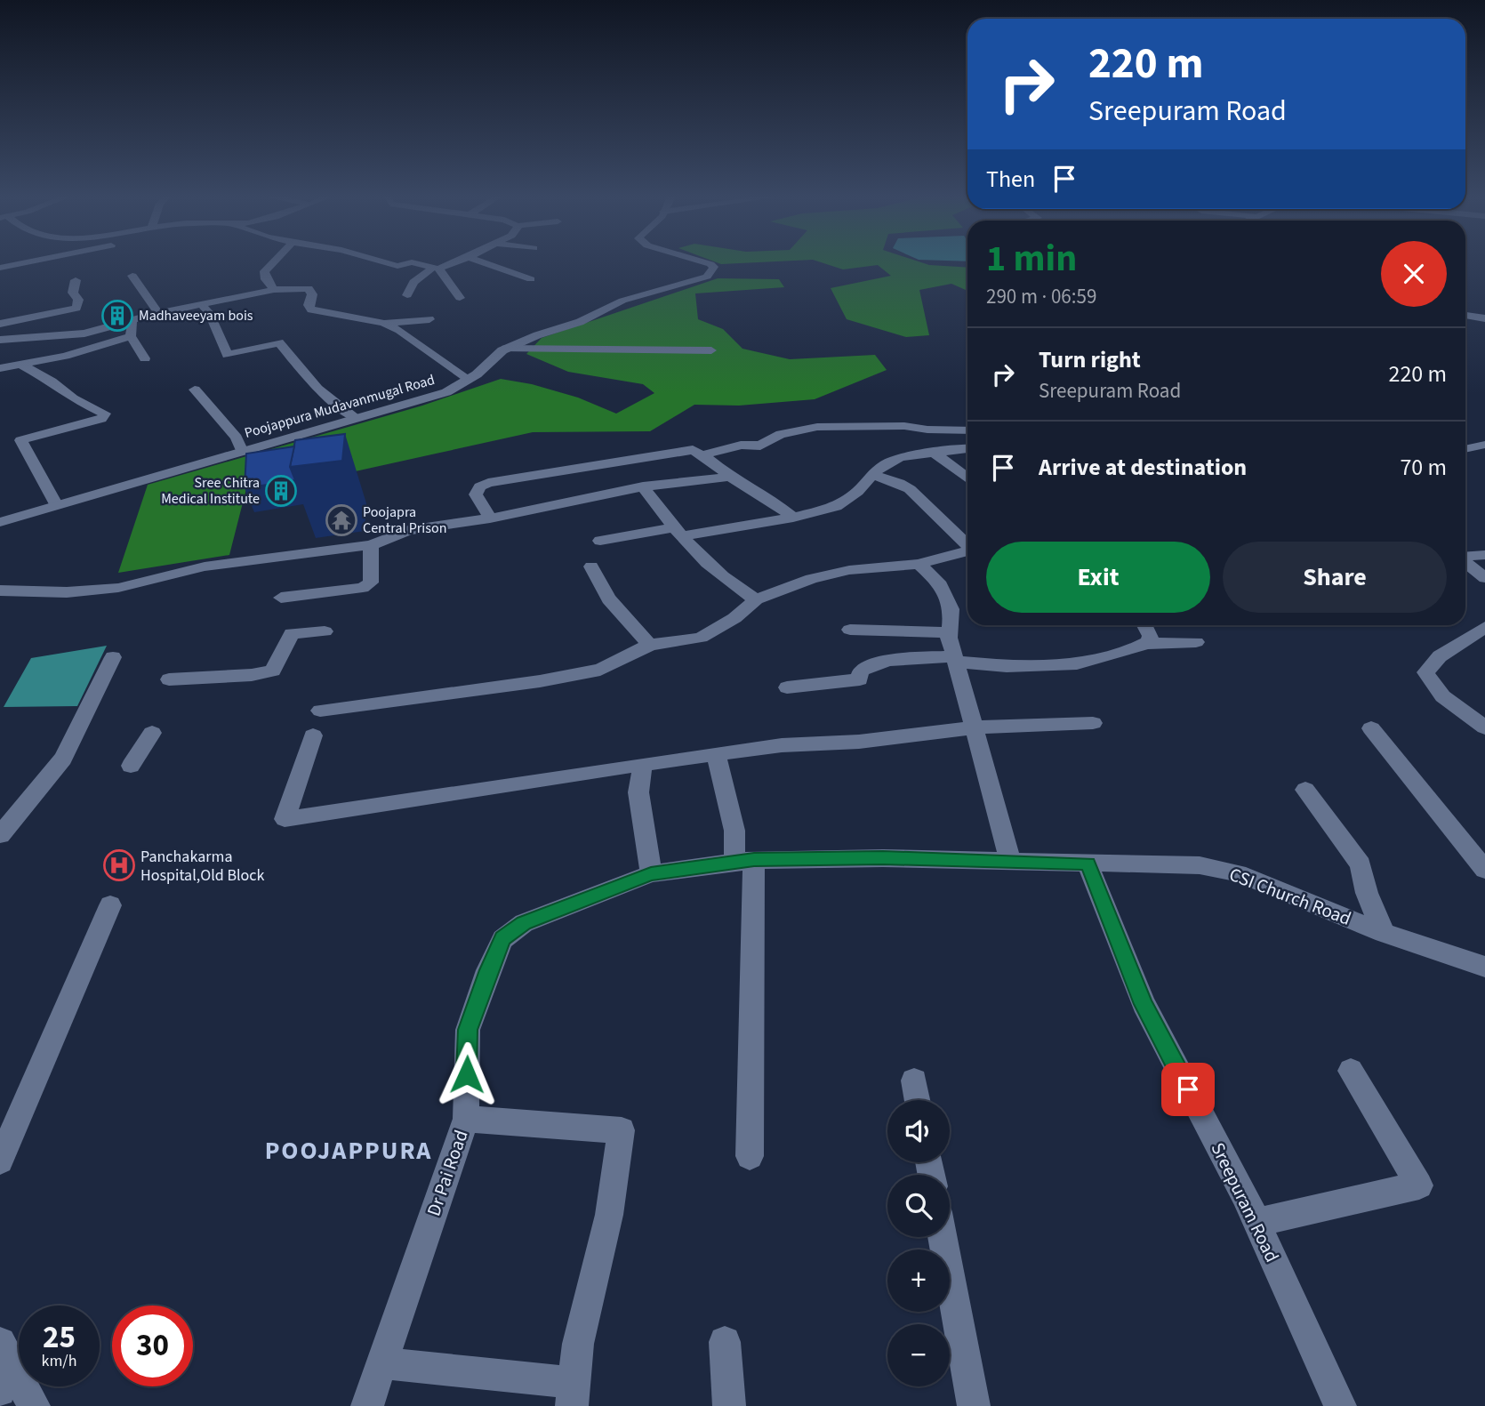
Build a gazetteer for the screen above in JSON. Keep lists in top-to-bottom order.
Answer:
{
  "streets": {
    "street": [
      "Poojappura Mudavanmugal Road",
      "CSI Church Road",
      "Dr Pai Road",
      "Sreepuram Road"
    ]
  },
  "crossings": [
    ["CSI Church Road", "Dr Pai Road"],
    ["CSI Church Road", "Sreepuram Road"],
    ["Dr Pai Road", "Sreepuram Road"]
  ],
  "districts": ["POOJAPPURA"],
  "places": {
    "building": ["Madhaveeyam bois", "Sree Chitra Medical Institute"],
    "temple": ["Poojapra Central Prison"],
    "hospital": ["Panchakarma Hospital,Old Block"]
  },
  "page": {
    "turn": ["220 m", "Sreepuram Road"],
    "then": "Then",
    "heading": ["1 min", "290 m · 06:59"],
    "list": [
      {
        "name": "Turn right",
        "note": "Sreepuram Road",
        "value": "220 m"
      },
      {
        "name": "Arrive at destination",
        "value": "70 m"
      }
    ],
    "buttons": ["Exit", "Share"],
    "map_buttons": ["+", "−"],
    "speed": "25 km/h",
    "limit": "30"
  }
}
